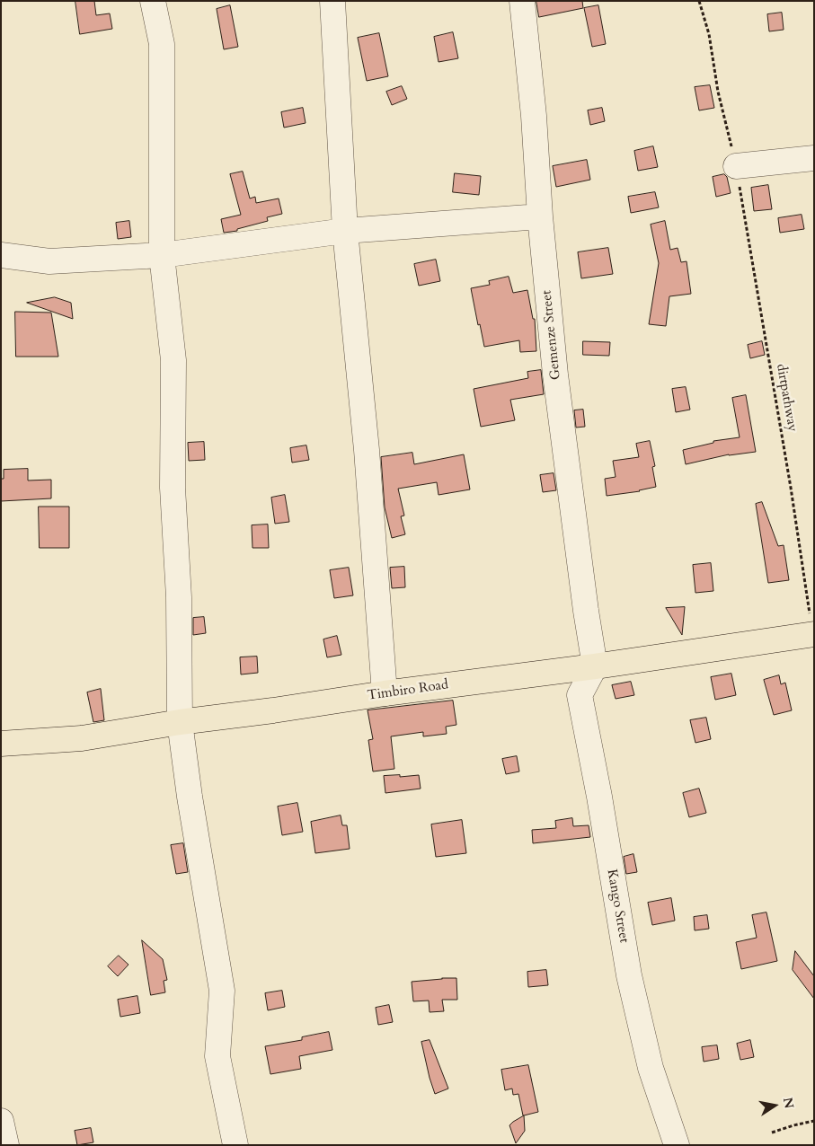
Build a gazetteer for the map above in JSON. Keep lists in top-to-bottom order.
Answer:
{
  "streets": {
    "main road": ["Timbiro Road"],
    "street": ["Gemenze Street", "Kango Street"],
    "path": ["dirtpathway"]
  },
  "crossings": [
    ["Gemenze Street", "Timbiro Road"],
    ["Gemenze Street", "Kango Street"],
    ["dirtpathway", "Timbiro Road"],
    ["Timbiro Road", "Kango Street"]
  ],
  "north": "right"
}
